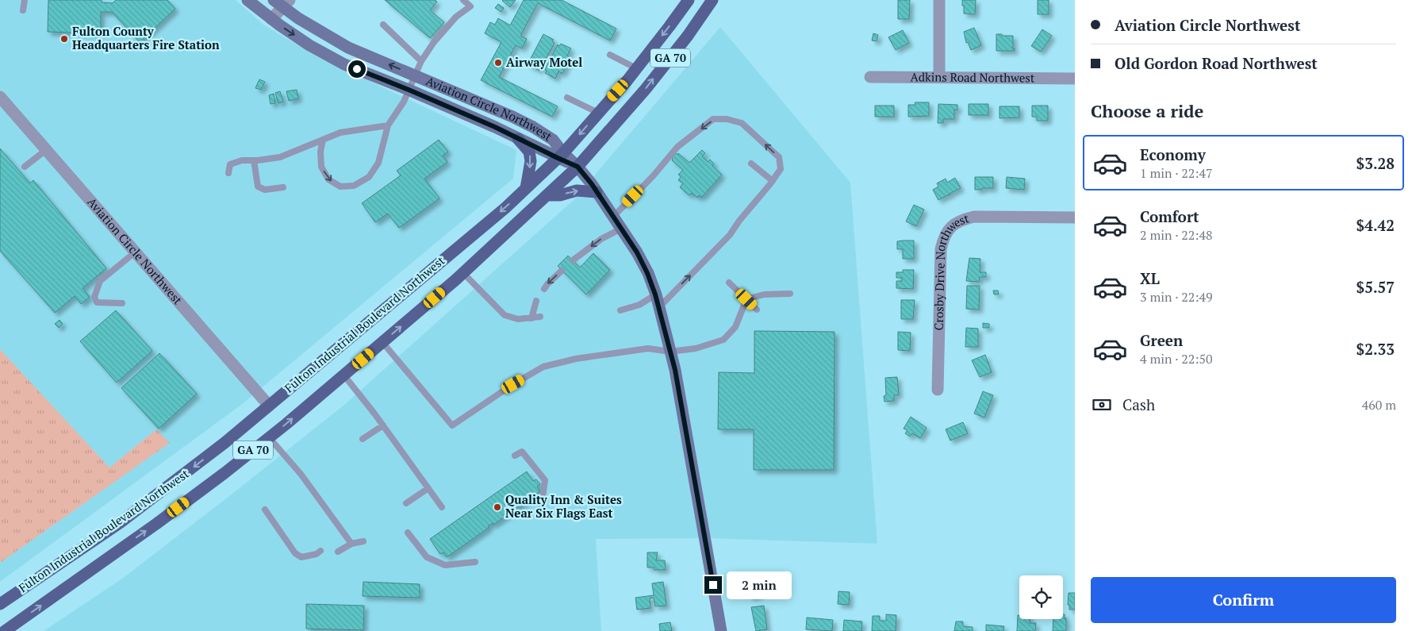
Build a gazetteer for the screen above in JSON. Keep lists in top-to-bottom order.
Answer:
{
  "streets": {
    "main road": ["GA 70", "Fulton Industrial Boulevard Northwest"],
    "street": ["Adkins Road Northwest", "Aviation Circle Northwest", "Crosby Drive Northwest"]
  },
  "crossings": [
    ["Aviation Circle Northwest", "Fulton Industrial Boulevard Northwest"]
  ],
  "places": ["Fulton County Headquarters Fire Station", "Airway Motel", "Quality Inn & Suites Near Six Flags East"],
  "page": {
    "banner": ["Aviation Circle Northwest", "Old Gordon Road Northwest"],
    "heading": "Choose a ride",
    "list": [
      {
        "name": "Economy",
        "note": "1 min · 22:47",
        "value": "$3.28"
      },
      {
        "name": "Comfort",
        "note": "2 min · 22:48",
        "value": "$4.42"
      },
      {
        "name": "XL",
        "note": "3 min · 22:49",
        "value": "$5.57"
      },
      {
        "name": "Green",
        "note": "4 min · 22:50",
        "value": "$2.33"
      }
    ],
    "pay": ["Cash", "460 m"],
    "buttons": "Confirm",
    "bubble": "2 min"
  }
}
